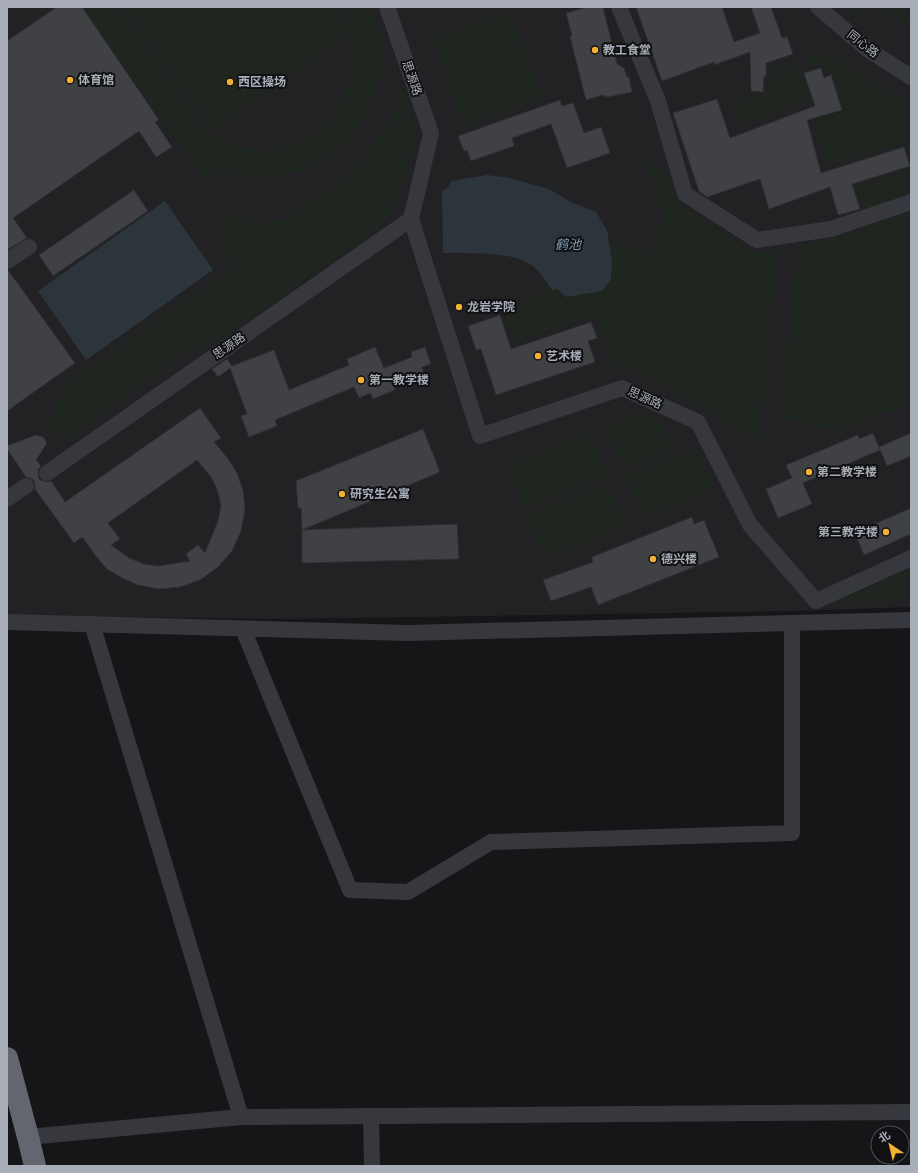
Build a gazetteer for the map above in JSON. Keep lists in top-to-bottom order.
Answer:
{
  "streets": {
    "street": ["同心路", "思源路"]
  },
  "water": ["鹤池"],
  "places": [
    "教工食堂",
    "体育馆",
    "西区操场",
    "龙岩学院",
    "艺术楼",
    "第一教学楼",
    "第二教学楼",
    "研究生公寓",
    "第三教学楼",
    "德兴楼"
  ],
  "north": "top left"
}
